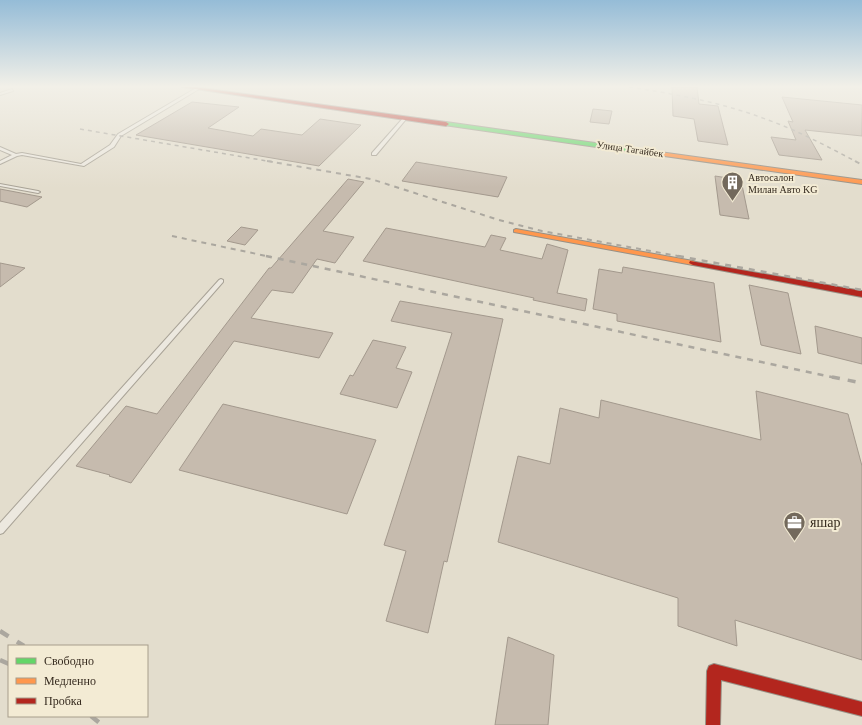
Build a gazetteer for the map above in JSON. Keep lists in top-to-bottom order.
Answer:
{
  "streets": {
    "street": ["Улица Тагайбек"]
  },
  "places": {
    "building": ["Автосалон Милан Авто KG"],
    "office": ["яшар"]
  },
  "legend": ["Свободно", "Медленно", "Пробка"]
}
